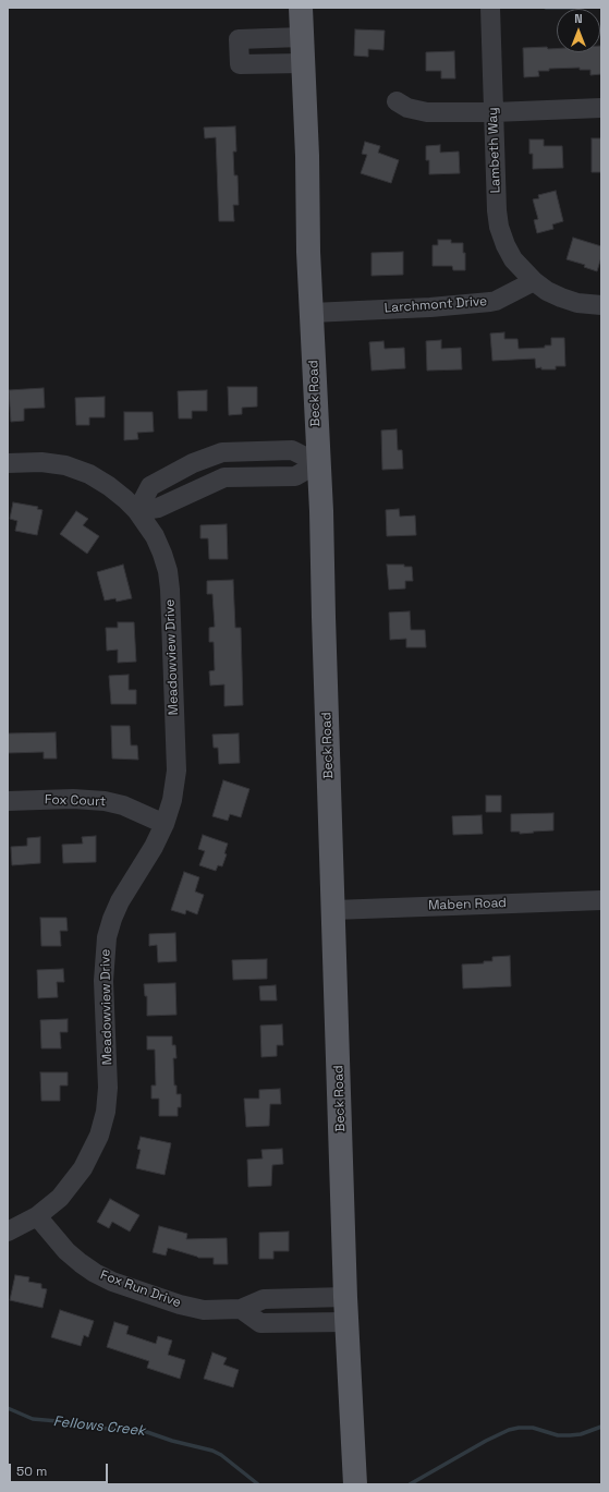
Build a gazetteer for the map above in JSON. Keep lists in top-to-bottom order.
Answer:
{
  "streets": {
    "main road": ["Beck Road"],
    "street": [
      "Lambeth Way",
      "Larchmont Drive",
      "Meadowview Drive",
      "Fox Court",
      "Maben Road",
      "Fox Run Drive"
    ]
  },
  "crossings": [
    ["Lambeth Way", "Larchmont Drive"],
    ["Larchmont Drive", "Beck Road"],
    ["Beck Road", "Maben Road"],
    ["Beck Road", "Fox Run Drive"],
    ["Meadowview Drive", "Fox Court"],
    ["Meadowview Drive", "Fox Run Drive"]
  ],
  "water": ["Fellows Creek"],
  "scale_bar": "50 m",
  "north": "top"
}
